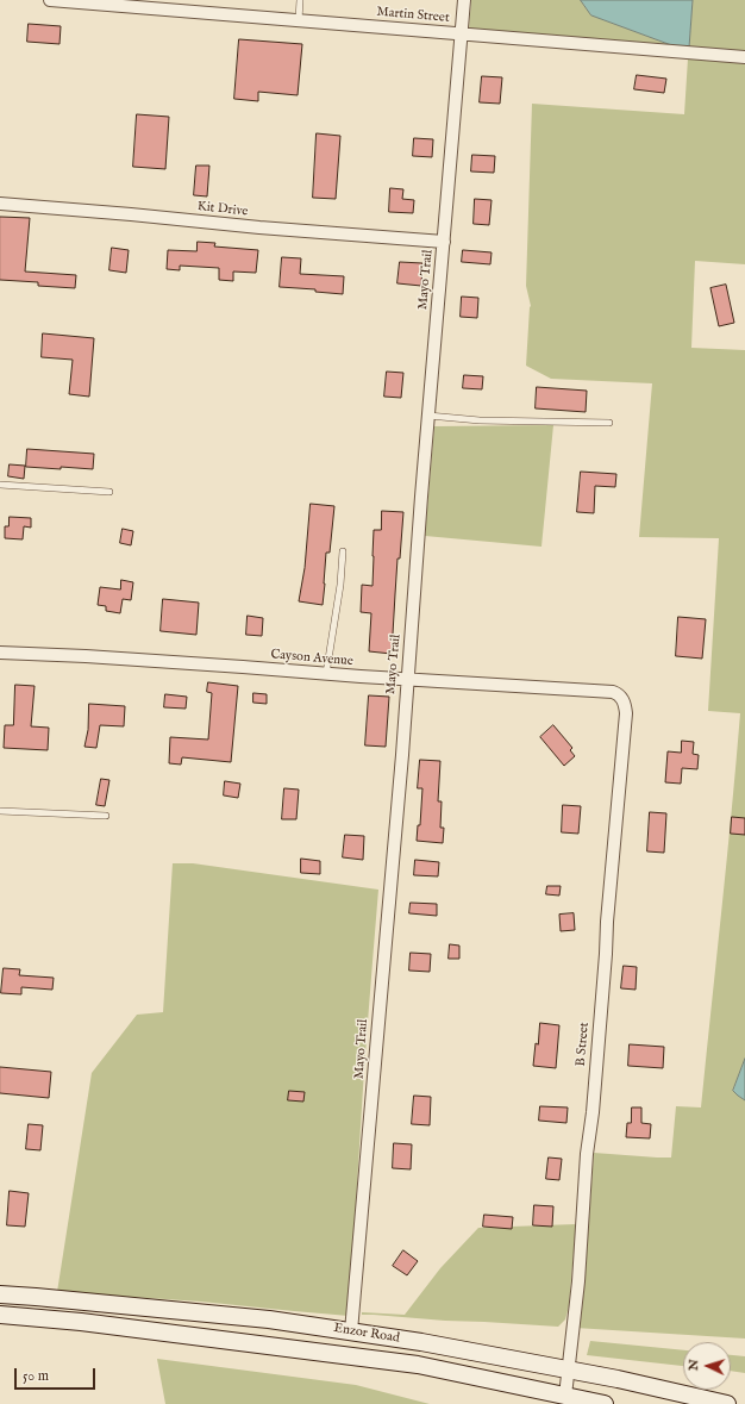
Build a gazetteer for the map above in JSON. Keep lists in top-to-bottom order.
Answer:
{
  "streets": {
    "main road": ["Enzor Road"],
    "street": [
      "Martin Street",
      "Kit Drive",
      "Mayo Trail",
      "Cayson Avenue",
      "B Street"
    ]
  },
  "crossings": [
    ["Martin Street", "Mayo Trail"],
    ["Kit Drive", "Mayo Trail"],
    ["Mayo Trail", "Cayson Avenue"],
    ["Mayo Trail", "Enzor Road"],
    ["Cayson Avenue", "B Street"],
    ["B Street", "Enzor Road"]
  ],
  "scale_bar": "50 m",
  "north": "left"
}
